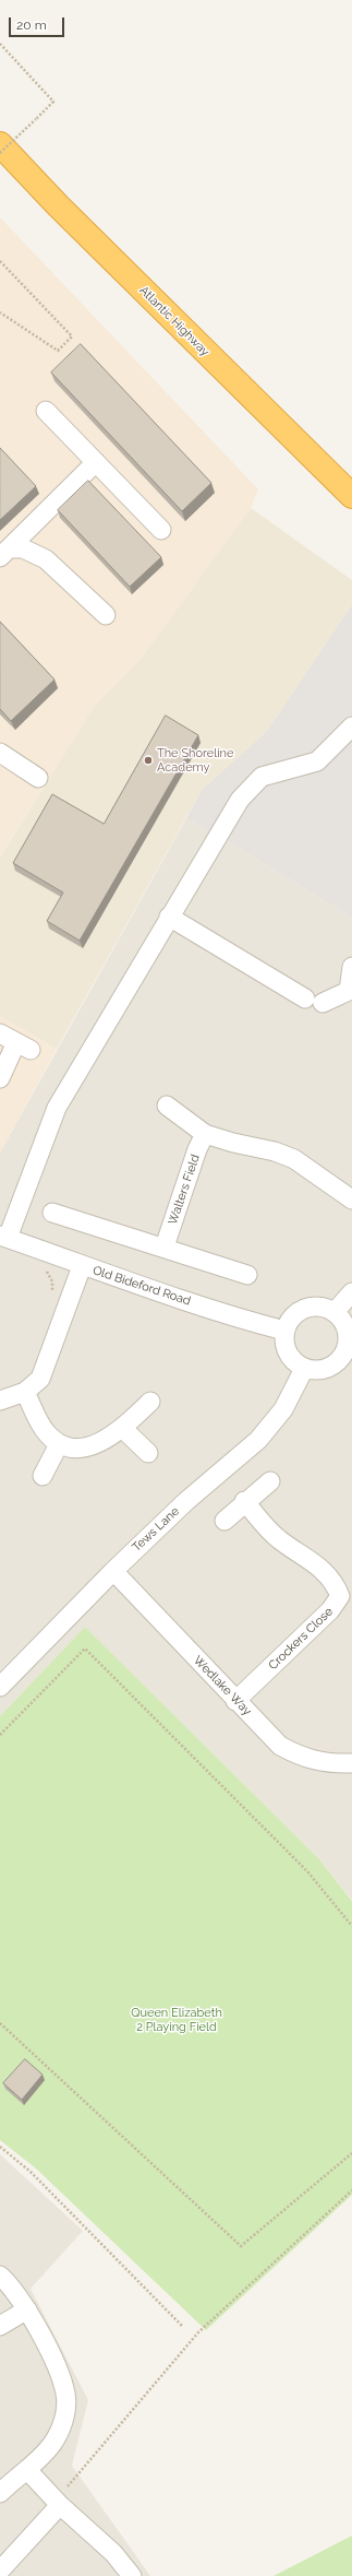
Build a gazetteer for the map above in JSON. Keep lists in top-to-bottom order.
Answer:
{
  "streets": {
    "highway": ["Atlantic Highway"],
    "street": [
      "Walters Field",
      "Old Bideford Road",
      "Tews Lane",
      "Crockers Close",
      "Wedlake Way"
    ]
  },
  "crossings": [
    ["Old Bideford Road", "Tews Lane"],
    ["Tews Lane", "Wedlake Way"],
    ["Crockers Close", "Wedlake Way"]
  ],
  "parks": ["Queen Elizabeth 2 Playing Field"],
  "places": ["The Shoreline Academy"],
  "scale_bar": "20 m"
}
